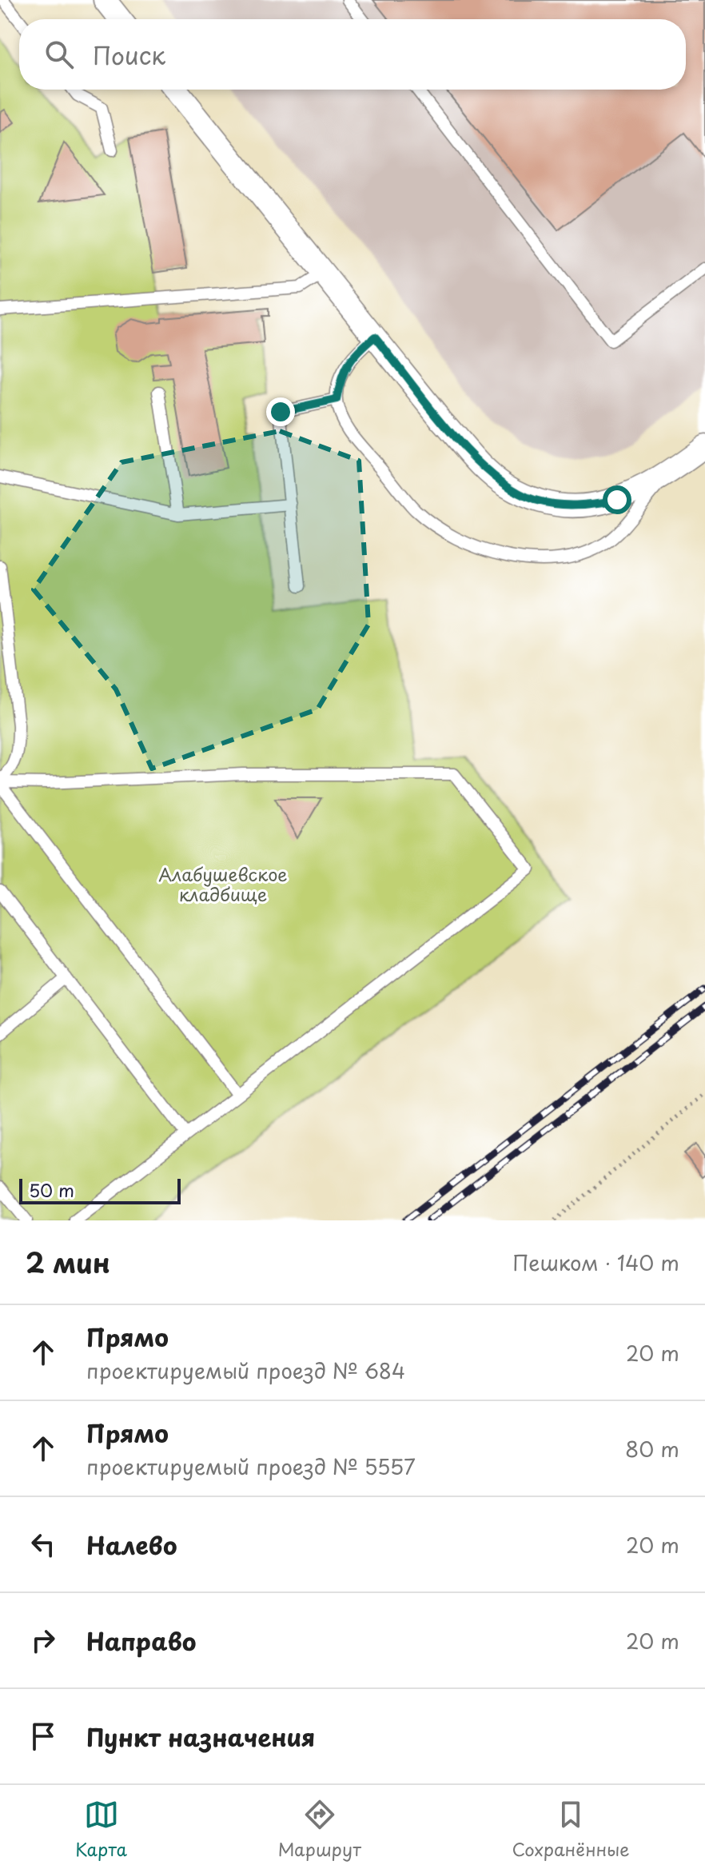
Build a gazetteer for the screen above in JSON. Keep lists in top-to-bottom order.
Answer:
{
  "parks": ["Алабушевское кладбище"],
  "scale_bar": "50 m",
  "page": {
    "search": "Поиск",
    "scale": "50 m",
    "heading": ["2 мин", "Пешком · 140 m"],
    "list": [
      ["Прямо", "проектируемый проезд № 684", "20 m"],
      ["Прямо", "проектируемый проезд № 5557", "80 m"],
      ["Налево", "20 m"],
      ["Направо", "20 m"],
      "Пункт назначения"
    ],
    "nav": ["Карта", "Маршрут", "Сохранённые"]
  }
}
